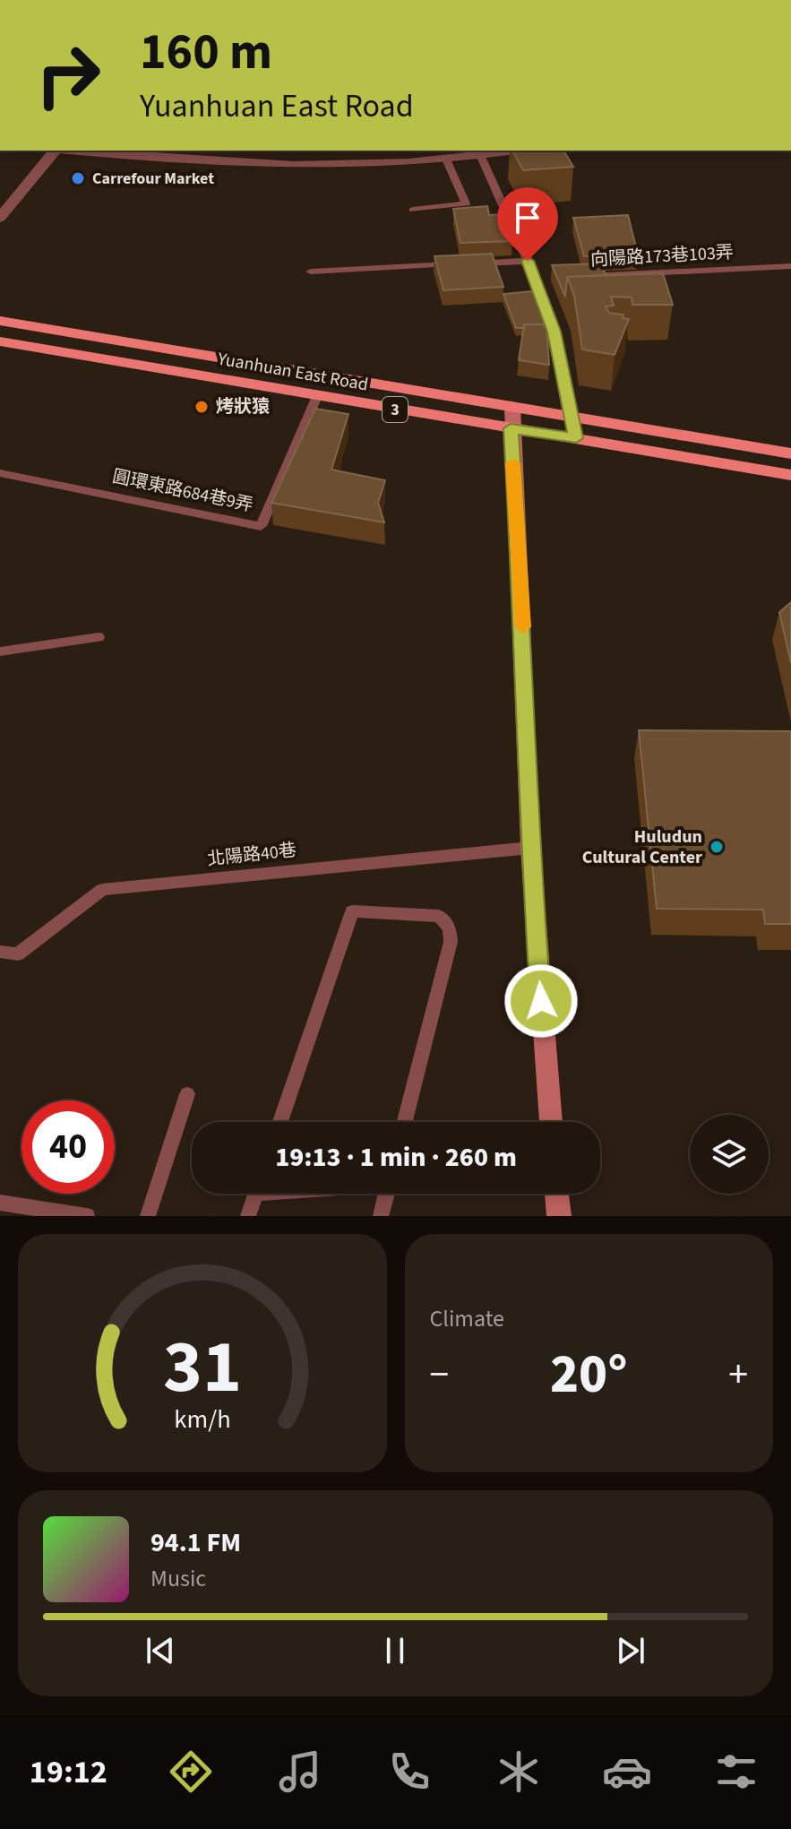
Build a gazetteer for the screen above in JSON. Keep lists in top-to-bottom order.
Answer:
{
  "streets": {
    "main road": ["Yuanhuan East Road", "3"],
    "lane": ["向陽路173巷103弄", "圓環東路684巷9弄", "北陽路40巷"]
  },
  "crossings": [
    ["Yuanhuan East Road", "圓環東路684巷9弄"]
  ],
  "places": ["Carrefour Market", "烤狀猿", "Huludun Cultural Center"],
  "page": {
    "turn": ["160 m", "Yuanhuan East Road"],
    "limit": "40",
    "trip": "19:13 · 1 min · 260 m",
    "tile": "Climate",
    "heat": ["−", "20°", "+"],
    "song": ["94.1 FM", "Music"],
    "tabs": "19:12",
    "gauge": ["31", "km/h"]
  }
}
